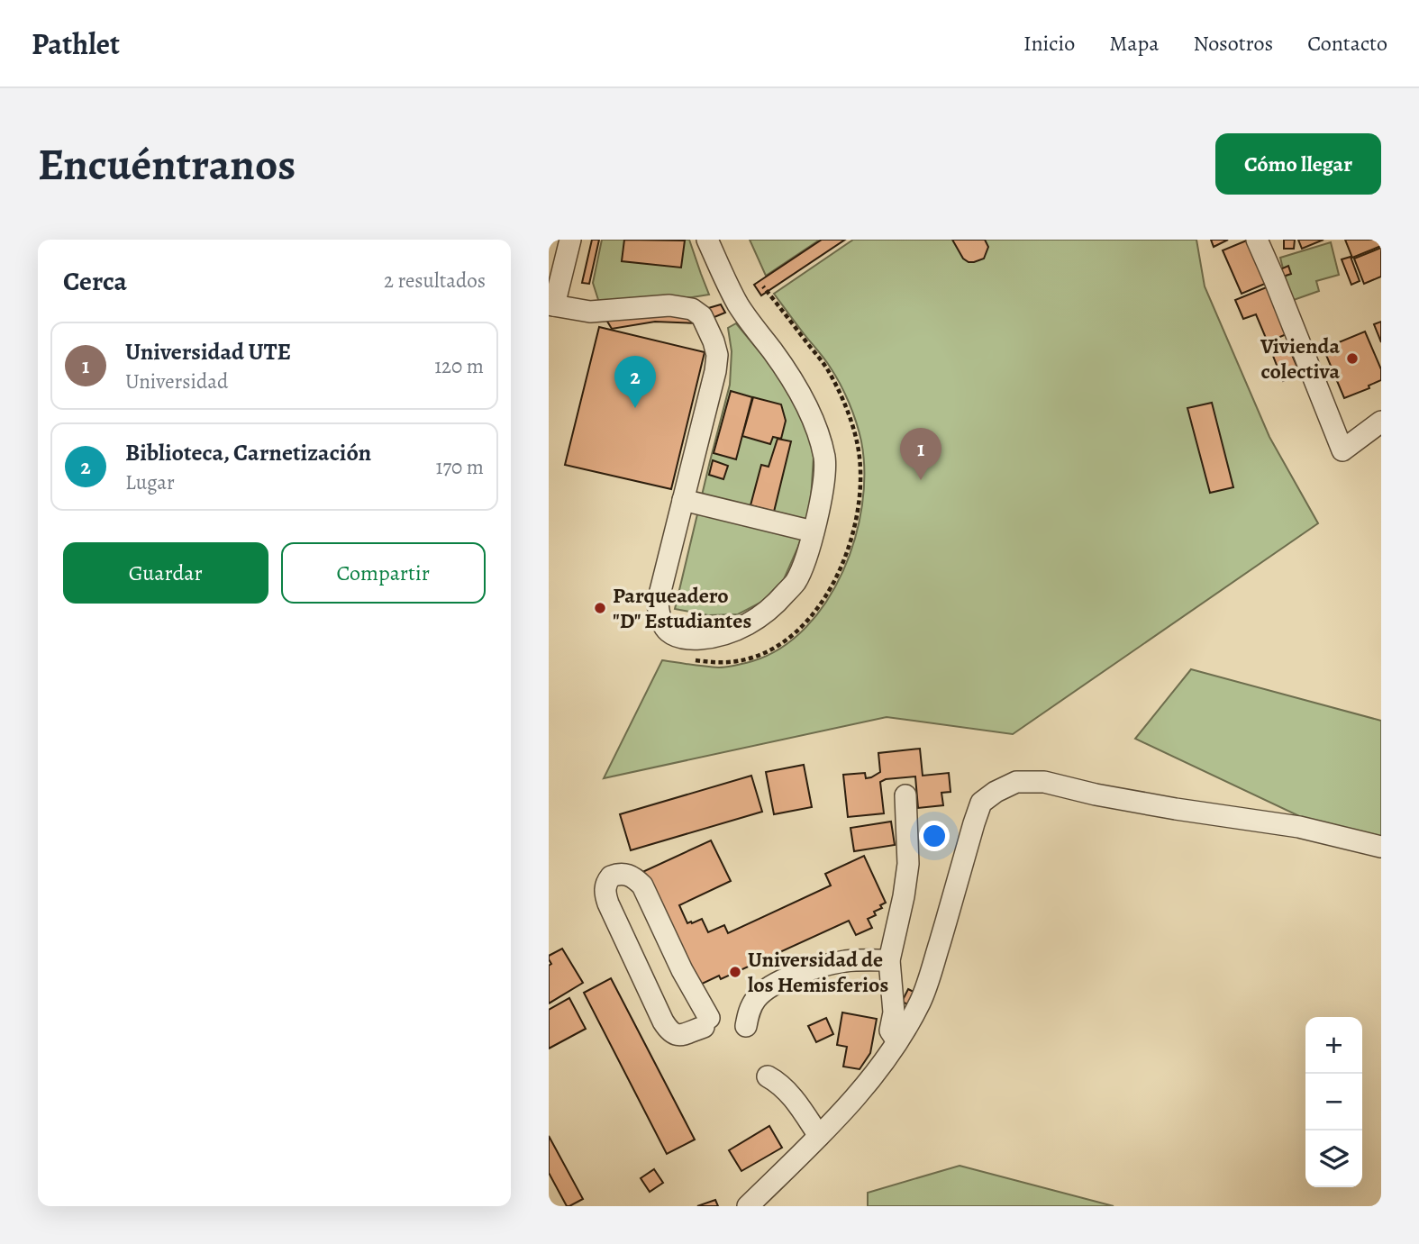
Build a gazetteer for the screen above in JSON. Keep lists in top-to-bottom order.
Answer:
{
  "places": ["Vivienda colectiva", "Parqueadero \"D\" Estudiantes", "Universidad de los Hemisferios"],
  "page": {
    "header": "Pathlet",
    "nav": [
      "Inicio",
      "Mapa",
      "Nosotros",
      "Contacto"
    ],
    "buttons": [
      "Cómo llegar",
      ["Guardar", "Compartir"]
    ],
    "title": "Encuéntranos",
    "heading": ["Cerca", "2 resultados"],
    "list": [
      {
        "mark": "1",
        "name": "Universidad UTE",
        "note": "Universidad",
        "value": "120 m"
      },
      {
        "mark": "2",
        "name": "Biblioteca, Carnetización",
        "note": "Lugar",
        "value": "170 m"
      }
    ],
    "pins": ["2", "1"],
    "map_buttons": ["+", "−"]
  }
}
